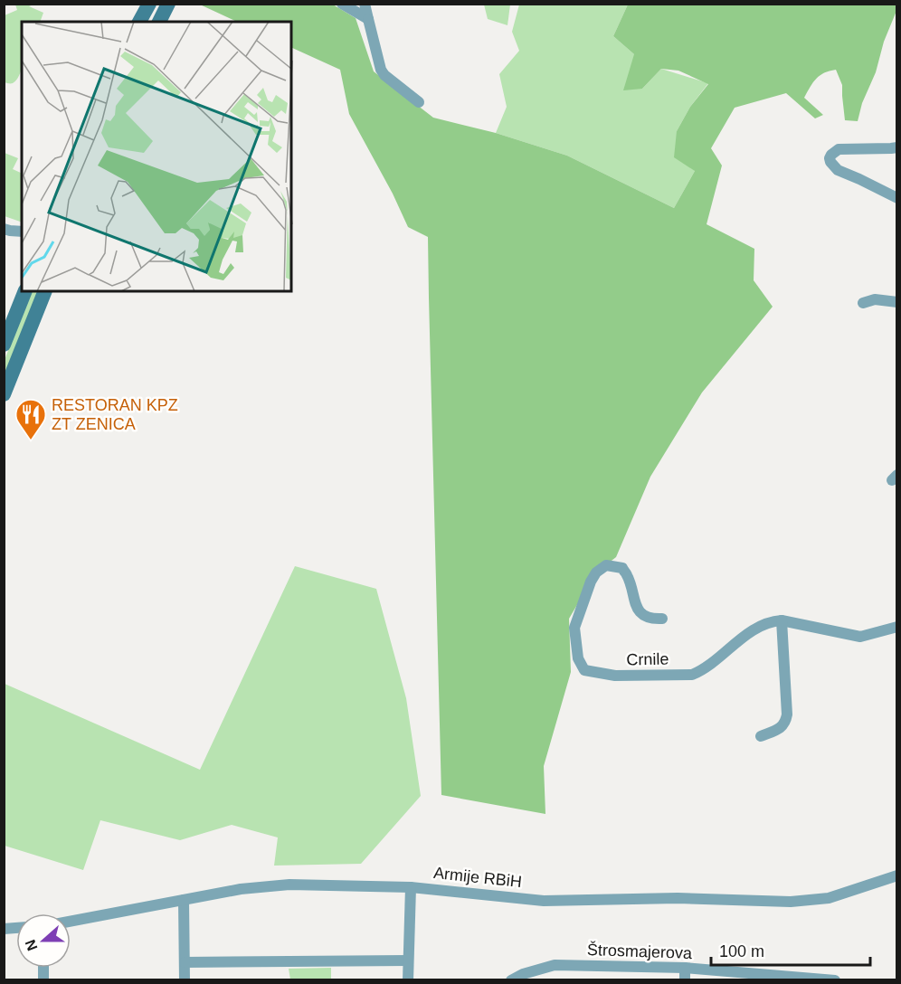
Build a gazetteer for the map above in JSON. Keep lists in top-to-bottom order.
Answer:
{
  "streets": {
    "street": ["Crnile", "Armije RBiH", "Štrosmajerova"]
  },
  "places": {
    "restaurant": ["RESTORAN KPZ ZT ZENICA"]
  },
  "scale_bar": "100 m",
  "north": "left"
}
